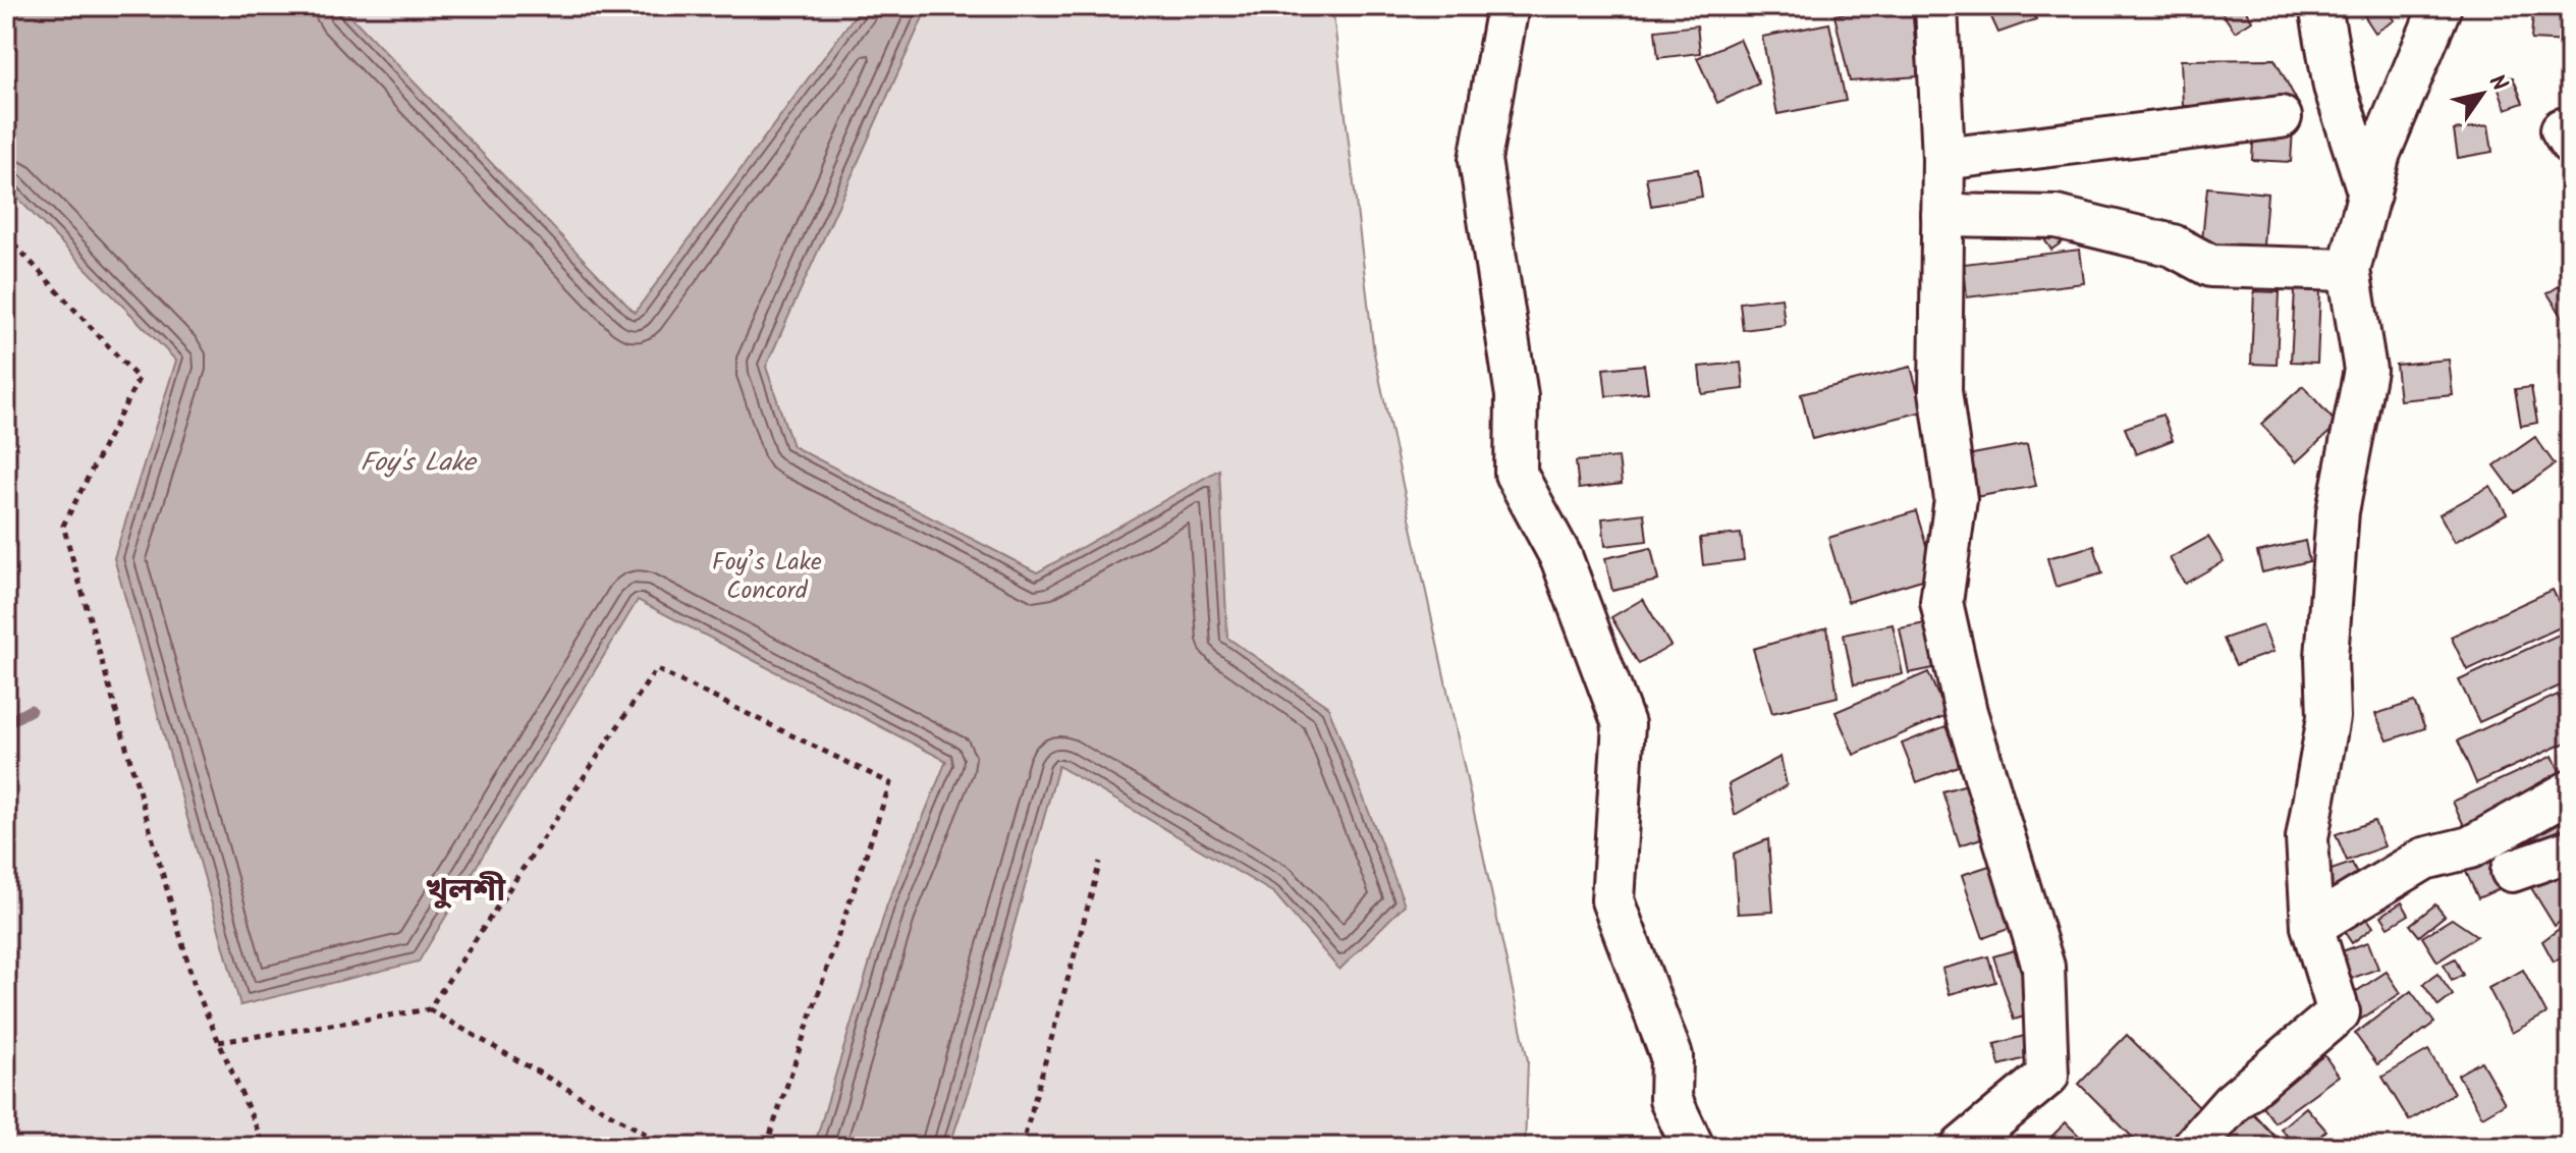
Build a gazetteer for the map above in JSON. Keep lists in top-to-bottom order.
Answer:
{
  "districts": ["খুলশী"],
  "water": ["Foy's Lake"],
  "parks": ["Foy’s Lake Concord"],
  "north": "top right"
}
